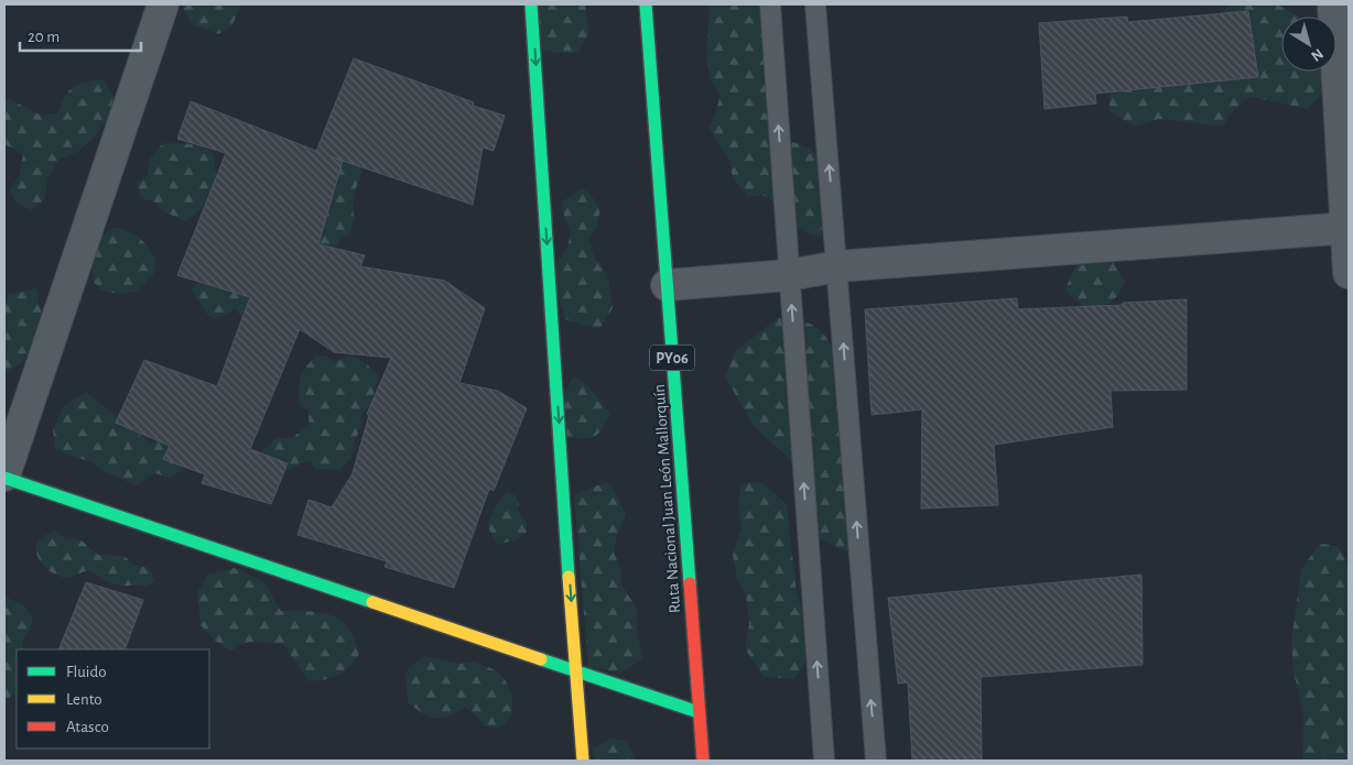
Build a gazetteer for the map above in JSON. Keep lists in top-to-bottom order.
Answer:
{
  "streets": {
    "main road": ["PY06", "Ruta Nacional Juan León Mallorquín"]
  },
  "legend": ["Fluido", "Lento", "Atasco"],
  "scale_bar": "20 m",
  "north": "bottom right"
}
